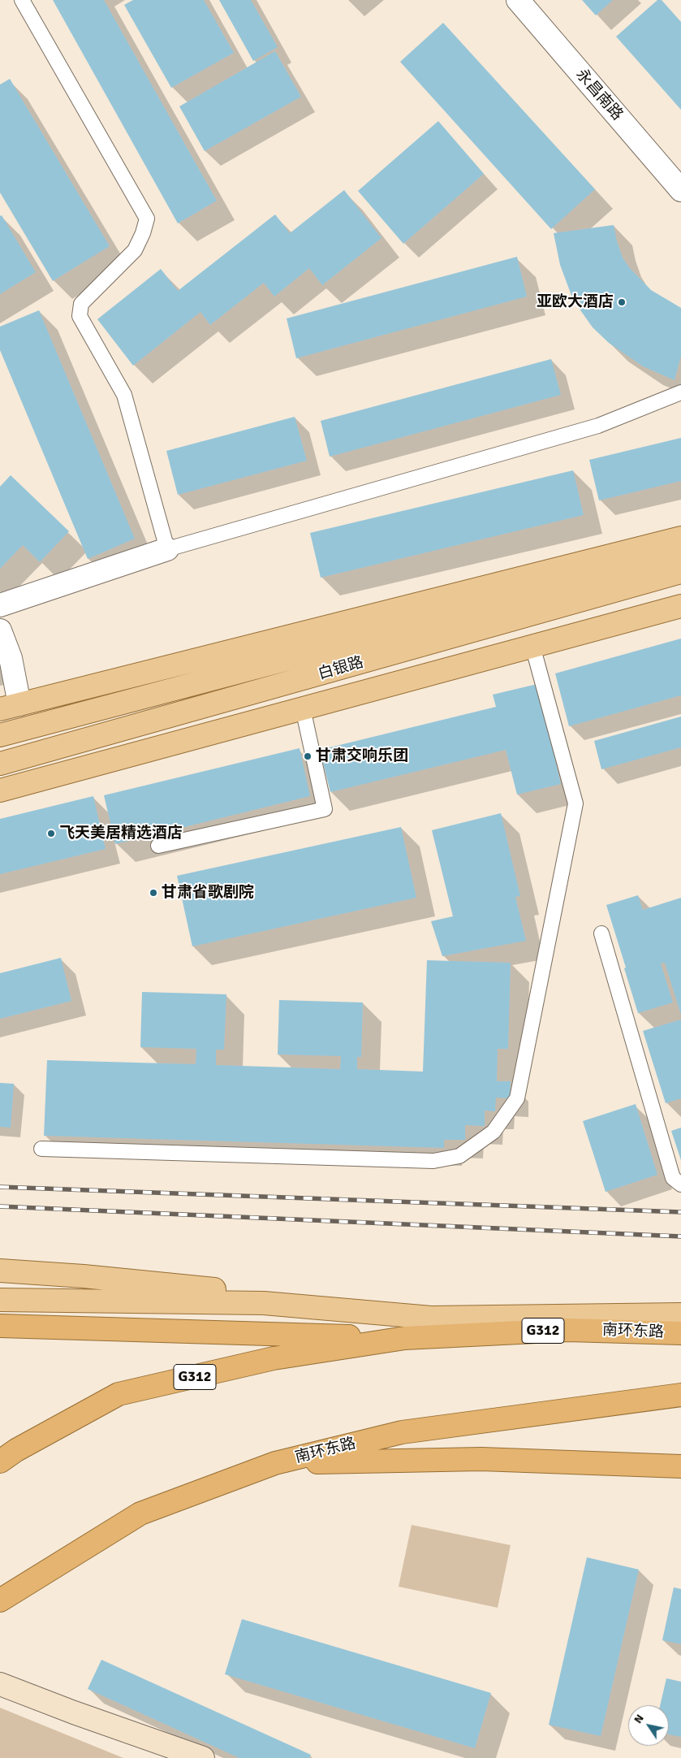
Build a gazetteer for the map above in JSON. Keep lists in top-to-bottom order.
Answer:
{
  "streets": {
    "highway": ["G312", "南环东路"],
    "main road": ["白银路"],
    "street": ["永昌南路"]
  },
  "places": [
    "亚欧大酒店",
    "甘肃交响乐团",
    "飞天美居精选酒店",
    "甘肃省歌剧院"
  ],
  "north": "top left"
}
